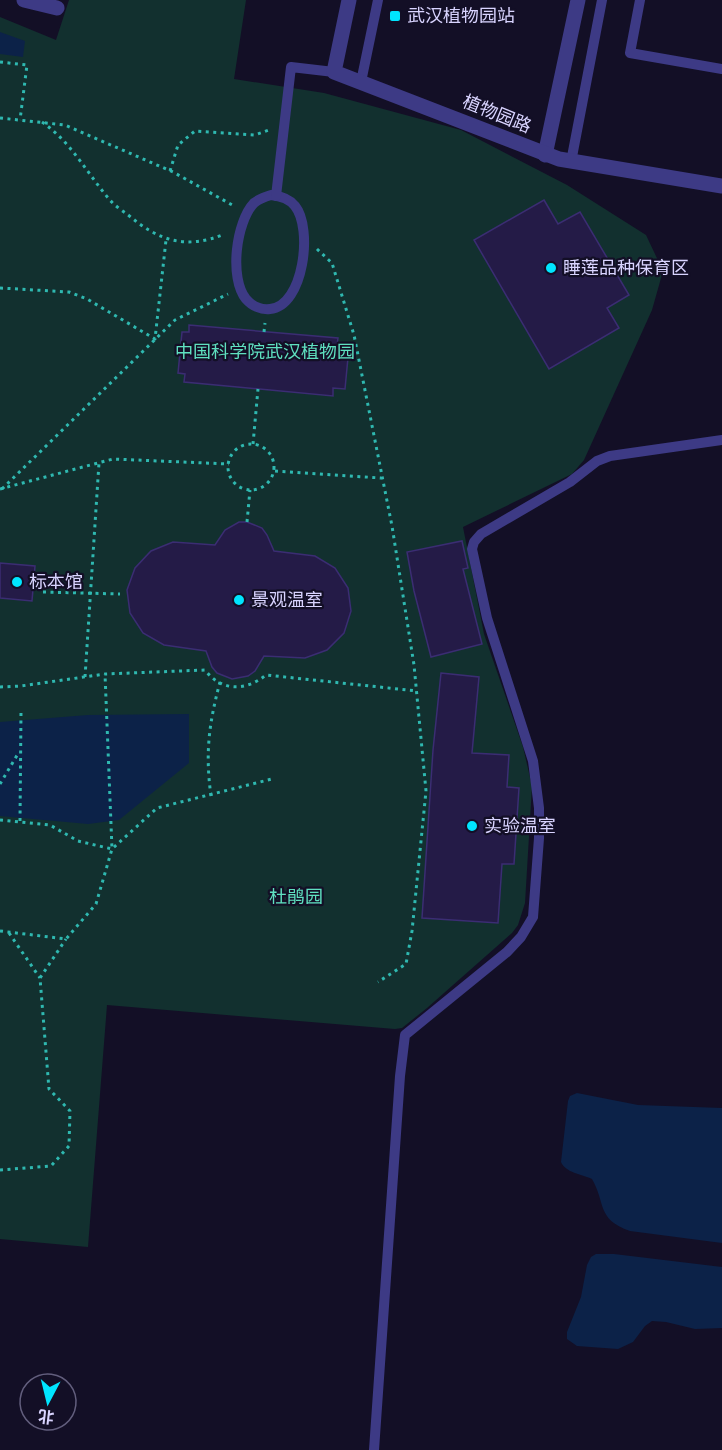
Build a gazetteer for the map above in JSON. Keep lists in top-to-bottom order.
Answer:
{
  "streets": {
    "street": ["植物园路"]
  },
  "parks": ["中国科学院武汉植物园", "杜鹃园"],
  "places": {
    "transit": ["武汉植物园站"],
    "other": [
      "睡莲品种保育区",
      "标本馆",
      "景观温室",
      "实验温室"
    ]
  },
  "north": "bottom"
}
